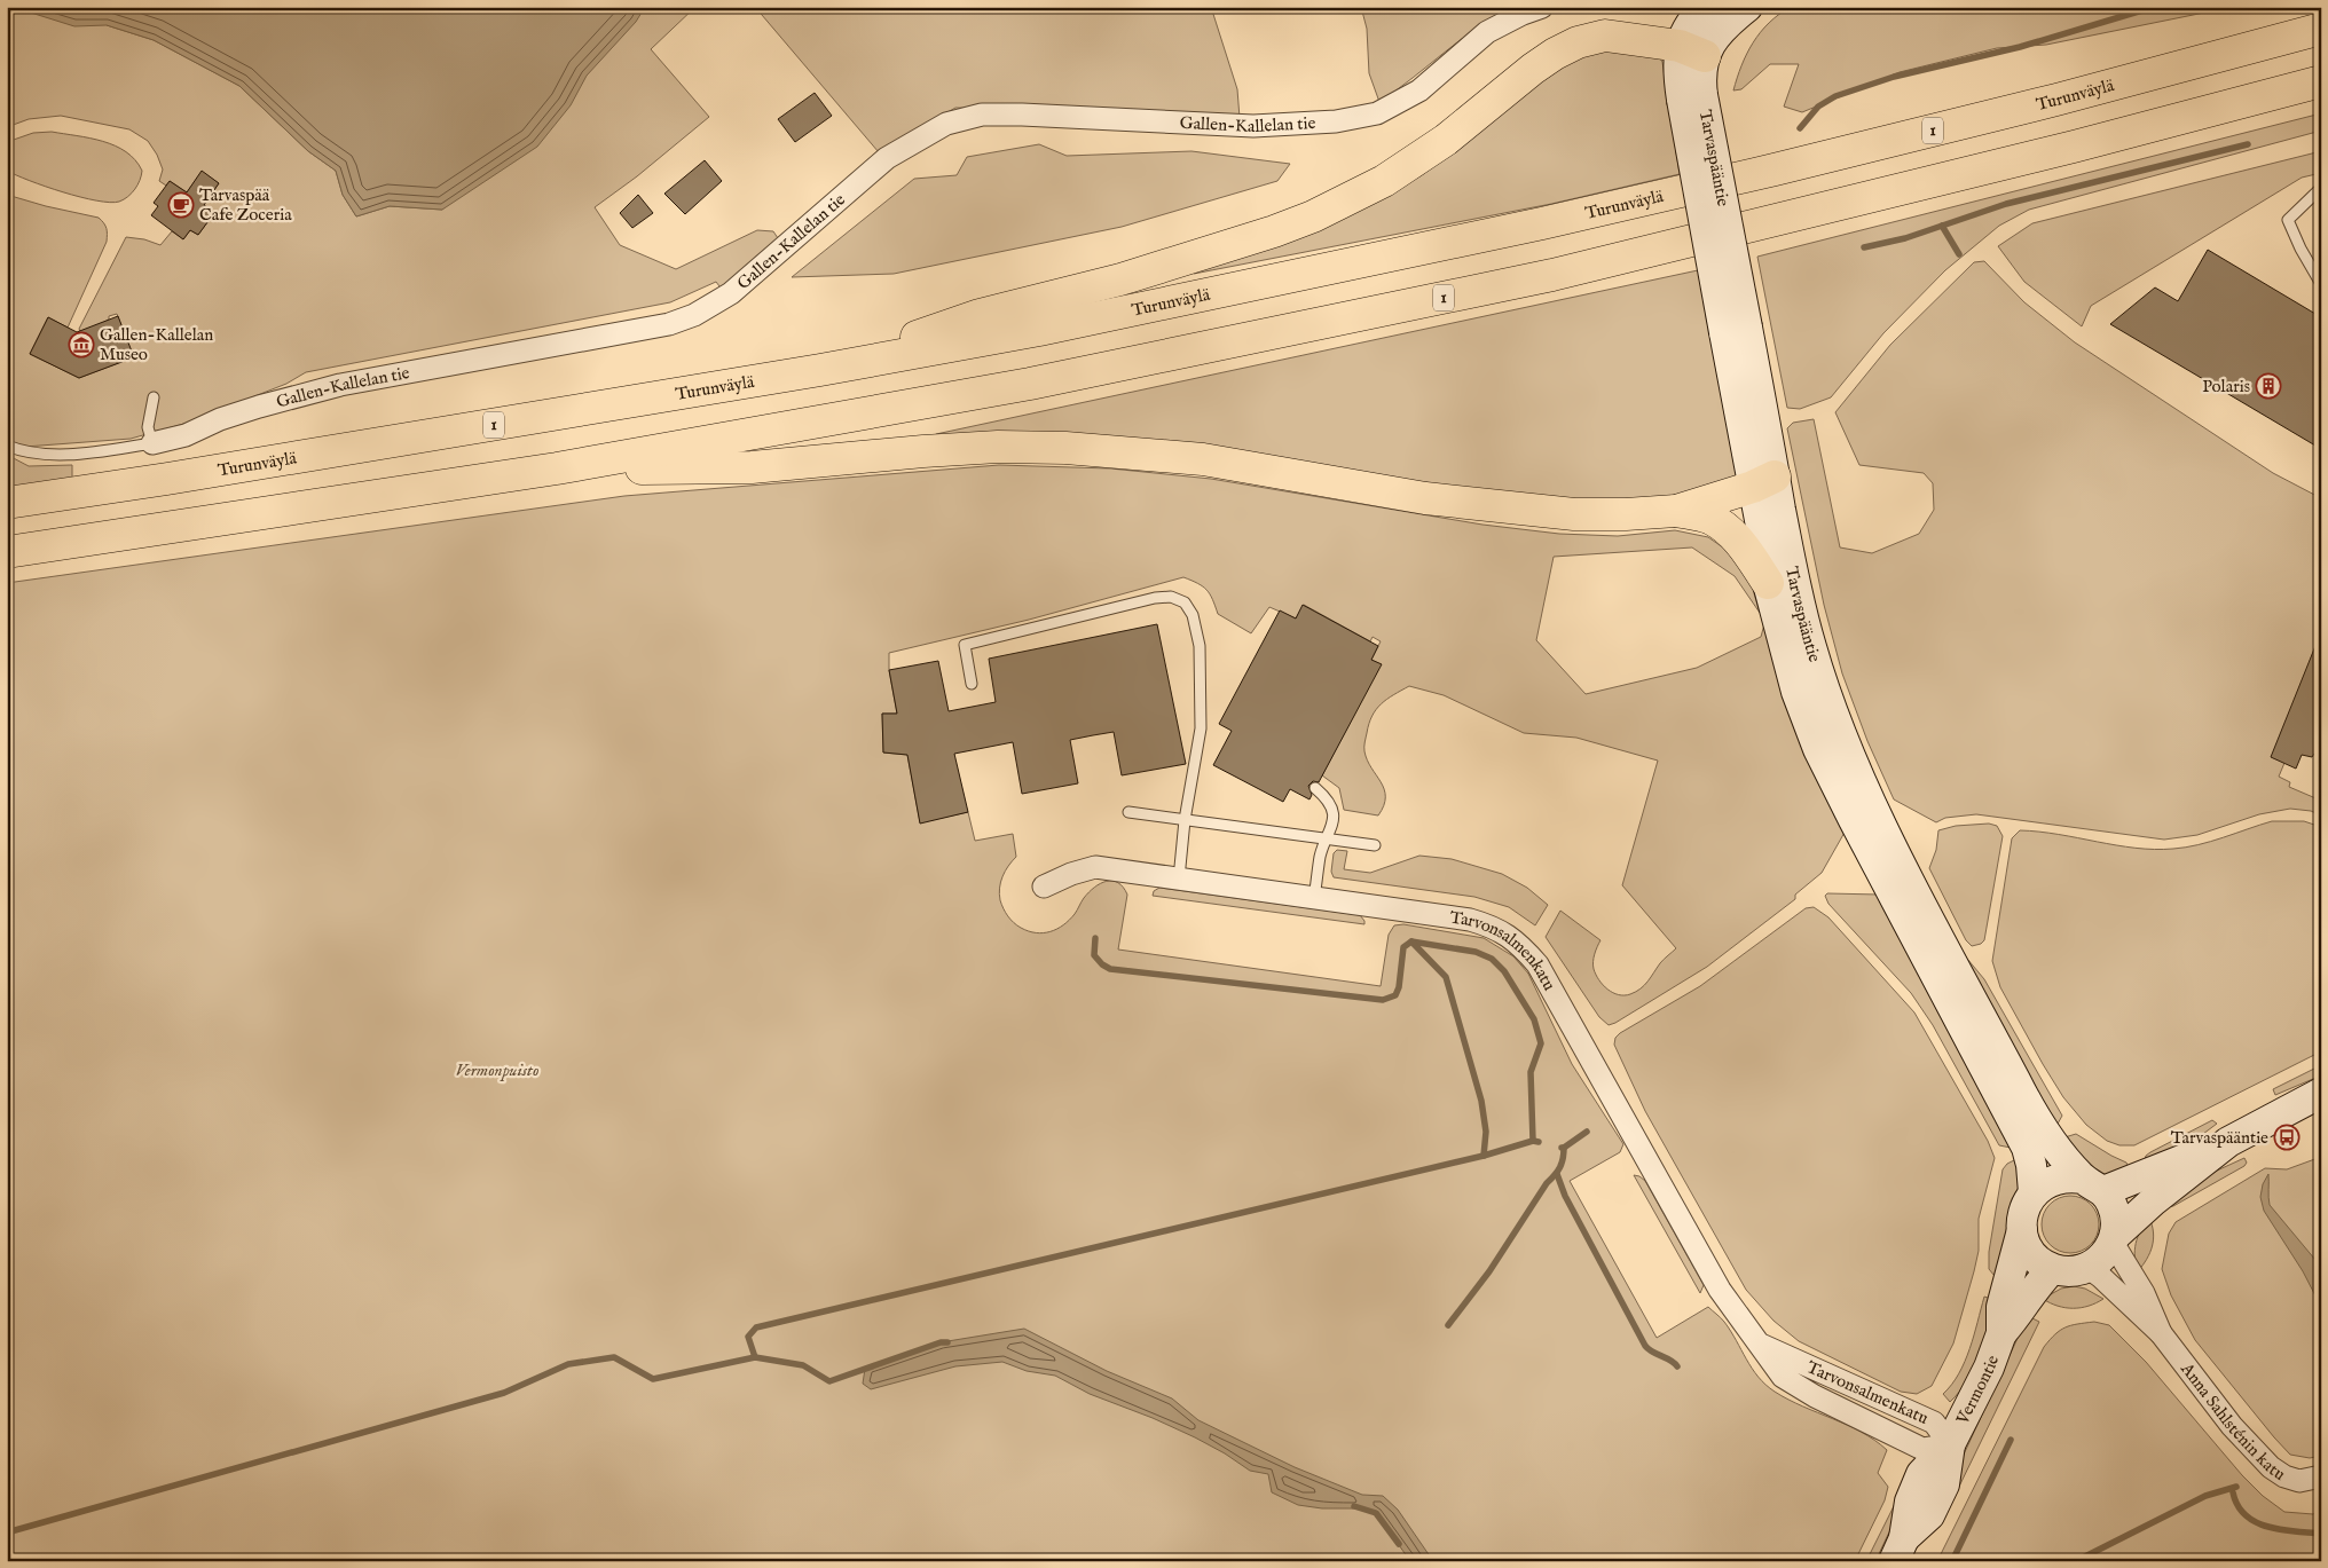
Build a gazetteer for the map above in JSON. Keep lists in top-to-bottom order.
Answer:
{
  "streets": {
    "highway": ["Turunväylä", "1"],
    "main road": ["Tarvaspääntie", "Vermontie"],
    "street": ["Gallen-Kallelan tie", "Tarvonsalmenkatu", "Anna Sahlsténin katu"]
  },
  "crossings": [
    ["Tarvaspääntie", "Vermontie"],
    ["Tarvaspääntie", "Anna Sahlsténin katu"],
    ["Tarvonsalmenkatu", "Vermontie"],
    ["Vermontie", "Anna Sahlsténin katu"]
  ],
  "parks": ["Vermonpuisto"],
  "places": {
    "cafe": ["Tarvaspää Cafe Zoceria"],
    "museum": ["Gallen-Kallelan Museo"],
    "building": ["Polaris"],
    "bus stop": ["Tarvaspääntie"]
  }
}
